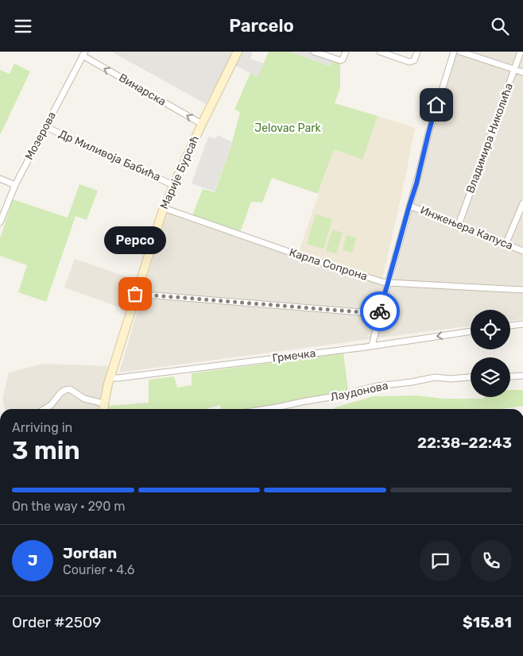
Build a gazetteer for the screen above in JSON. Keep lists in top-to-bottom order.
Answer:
{
  "streets": {
    "street": [
      "Винарска",
      "Мозерова",
      "Владимира Николића",
      "Др Миливоја Бабића",
      "Марије Бурсаћ",
      "Инжењера Капуса",
      "Карла Сопрона",
      "Грмечка",
      "Лаудонова"
    ]
  },
  "crossings": [
    ["Винарска", "Мозерова"],
    ["Винарска", "Марије Бурсаћ"],
    ["Мозерова", "Др Миливоја Бабића"],
    ["Владимира Николића", "Инжењера Капуса"],
    ["Др Миливоја Бабића", "Марије Бурсаћ"],
    ["Марије Бурсаћ", "Карла Сопрона"],
    ["Марије Бурсаћ", "Грмечка"]
  ],
  "one_way": ["Винарска"],
  "parks": ["Jelovac Park"],
  "places": ["Pepco"],
  "page": {
    "header": "Parcelo",
    "bubble": "Pepco",
    "heading": ["3 min", "Arriving in", "22:38–22:43"],
    "panel": [
      "Jordan",
      "Courier · 4.6",
      "Order #2509",
      "$15.81"
    ],
    "bar": "On the way · 290 m",
    "round": "J"
  }
}
